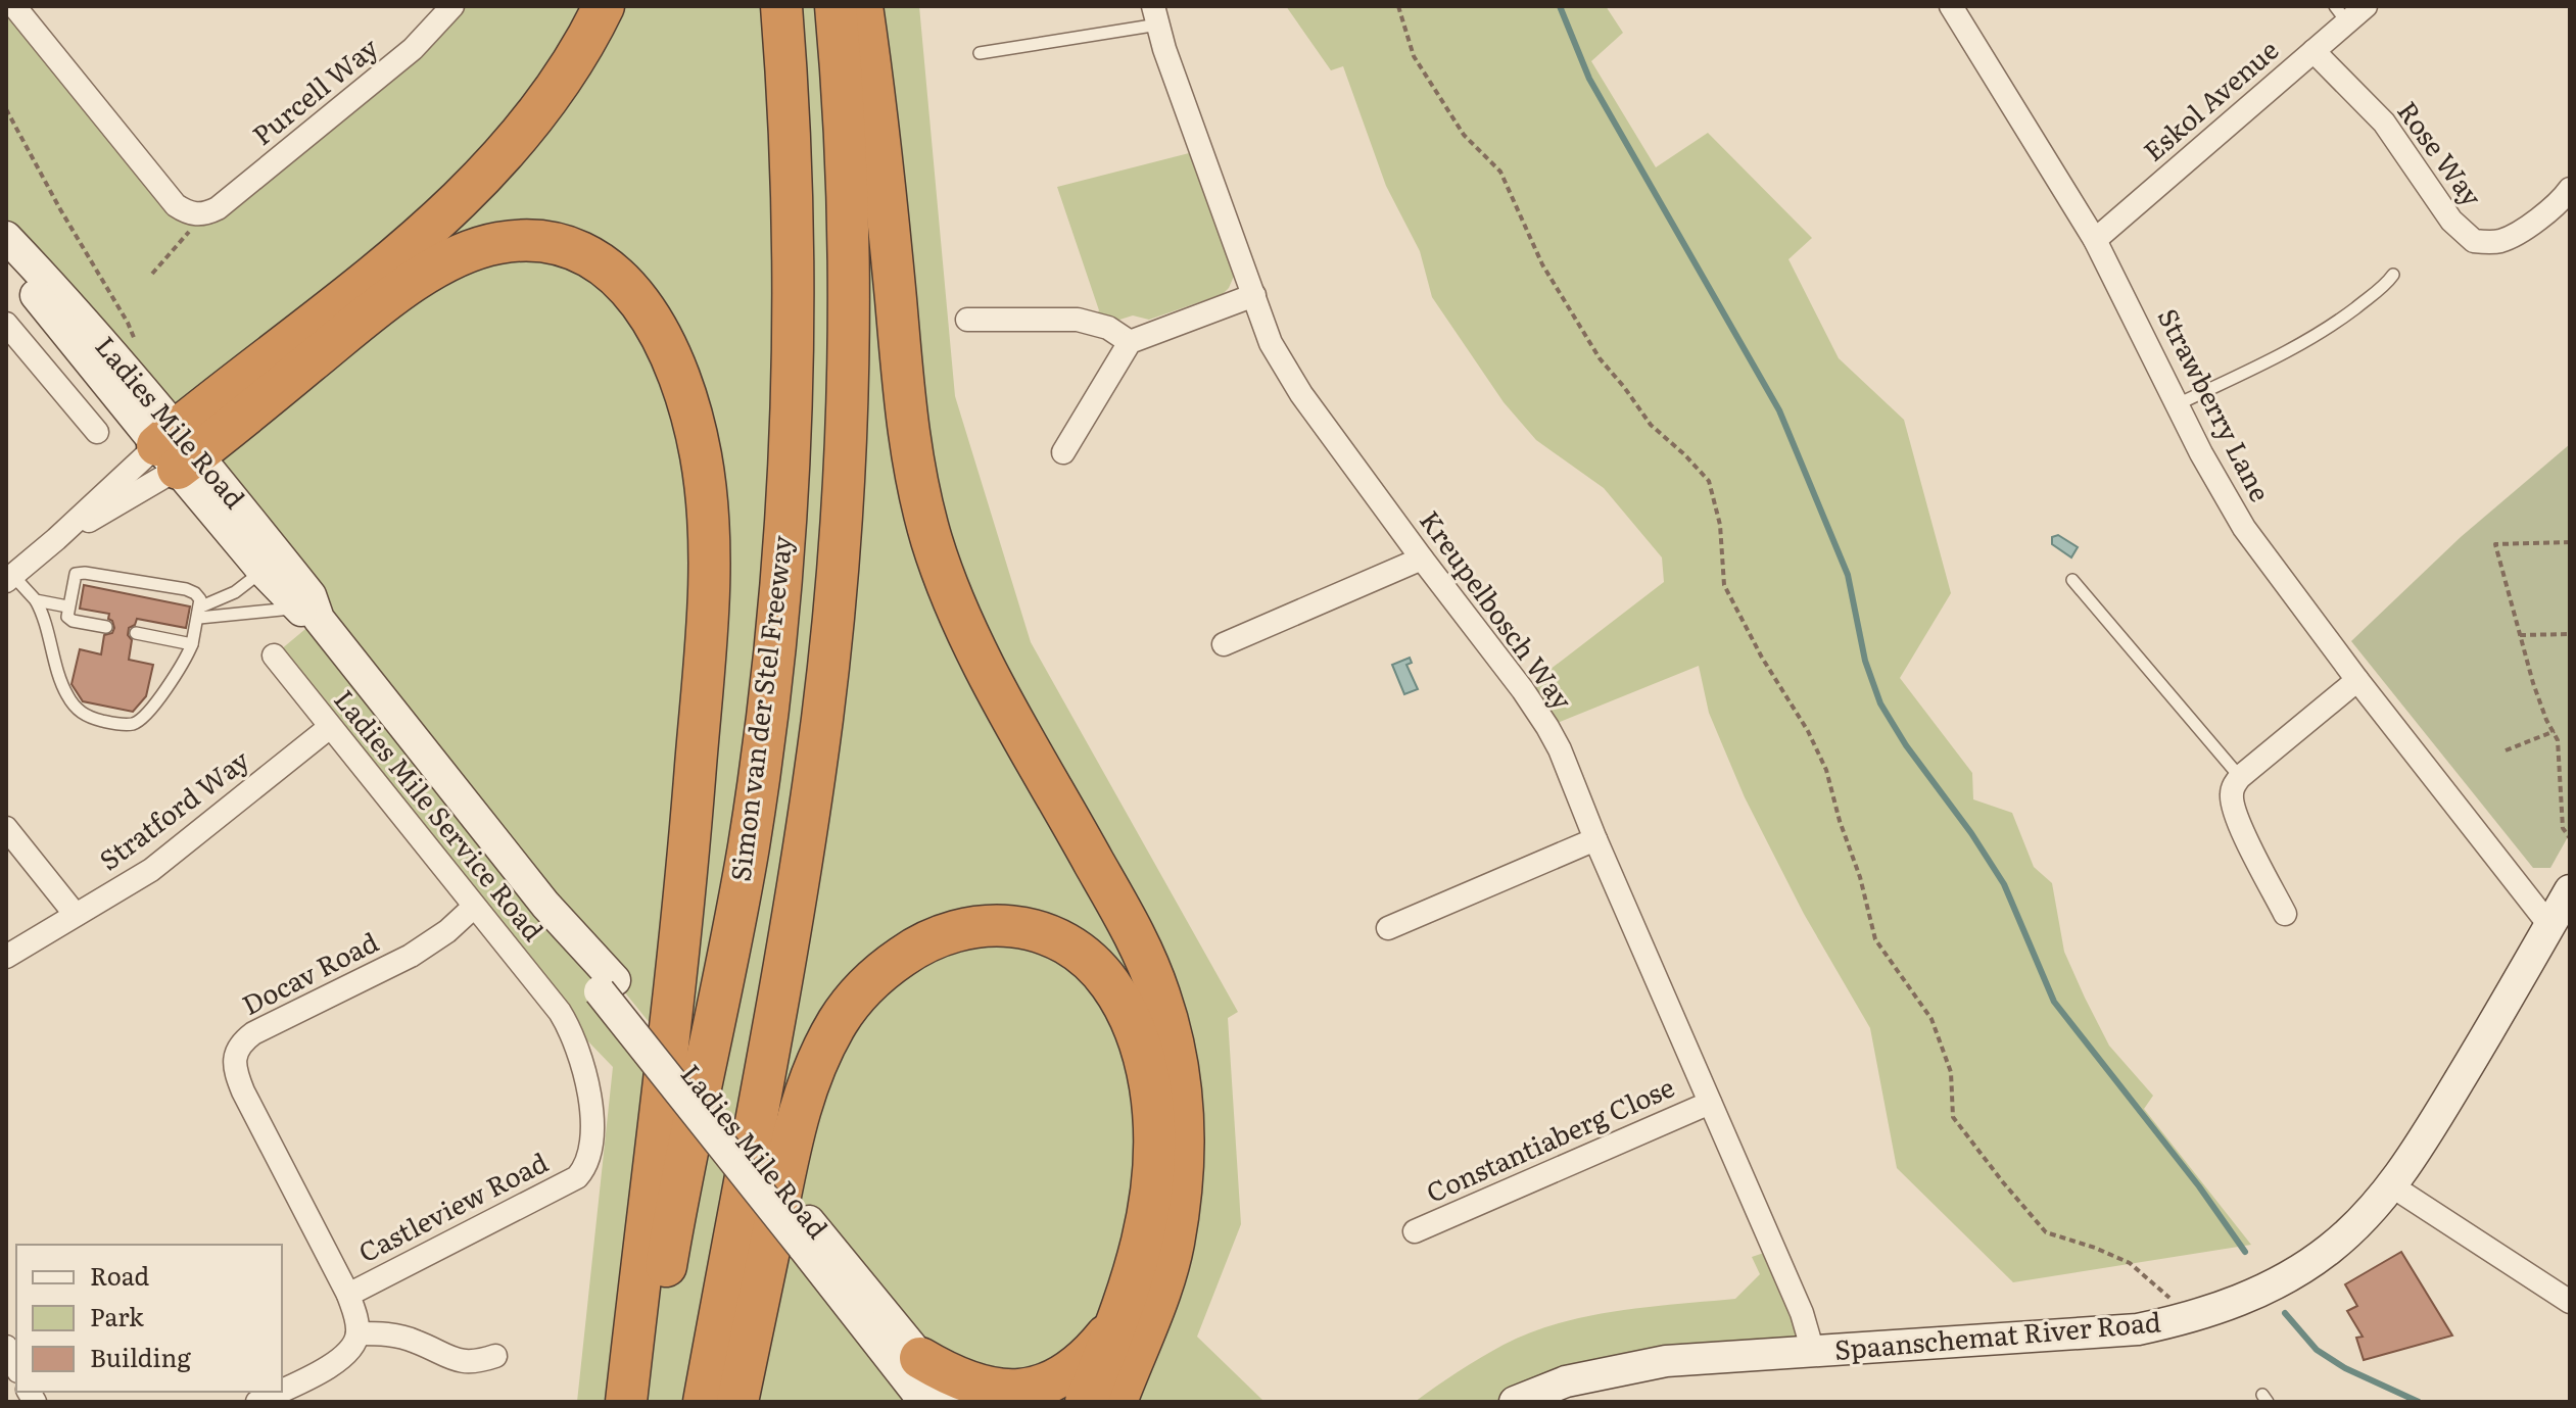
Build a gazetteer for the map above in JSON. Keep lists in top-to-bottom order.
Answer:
{
  "streets": {
    "highway": ["Simon van der Stel Freeway"],
    "main road": ["Ladies Mile Road", "Spaanschemat River Road"],
    "street": [
      "Purcell Way",
      "Eskol Avenue",
      "Rose Way",
      "Strawberry Lane",
      "Kreupelbosch Way",
      "Stratford Way",
      "Ladies Mile Service Road",
      "Docav Road",
      "Constantiaberg Close",
      "Castleview Road"
    ]
  },
  "crossings": [
    ["Eskol Avenue", "Rose Way"],
    ["Eskol Avenue", "Strawberry Lane"],
    ["Strawberry Lane", "Spaanschemat River Road"],
    ["Kreupelbosch Way", "Constantiaberg Close"],
    ["Kreupelbosch Way", "Spaanschemat River Road"],
    ["Stratford Way", "Ladies Mile Service Road"],
    ["Ladies Mile Service Road", "Docav Road"],
    ["Ladies Mile Service Road", "Castleview Road"],
    ["Docav Road", "Castleview Road"]
  ],
  "legend": ["Road", "Park", "Building"]
}
